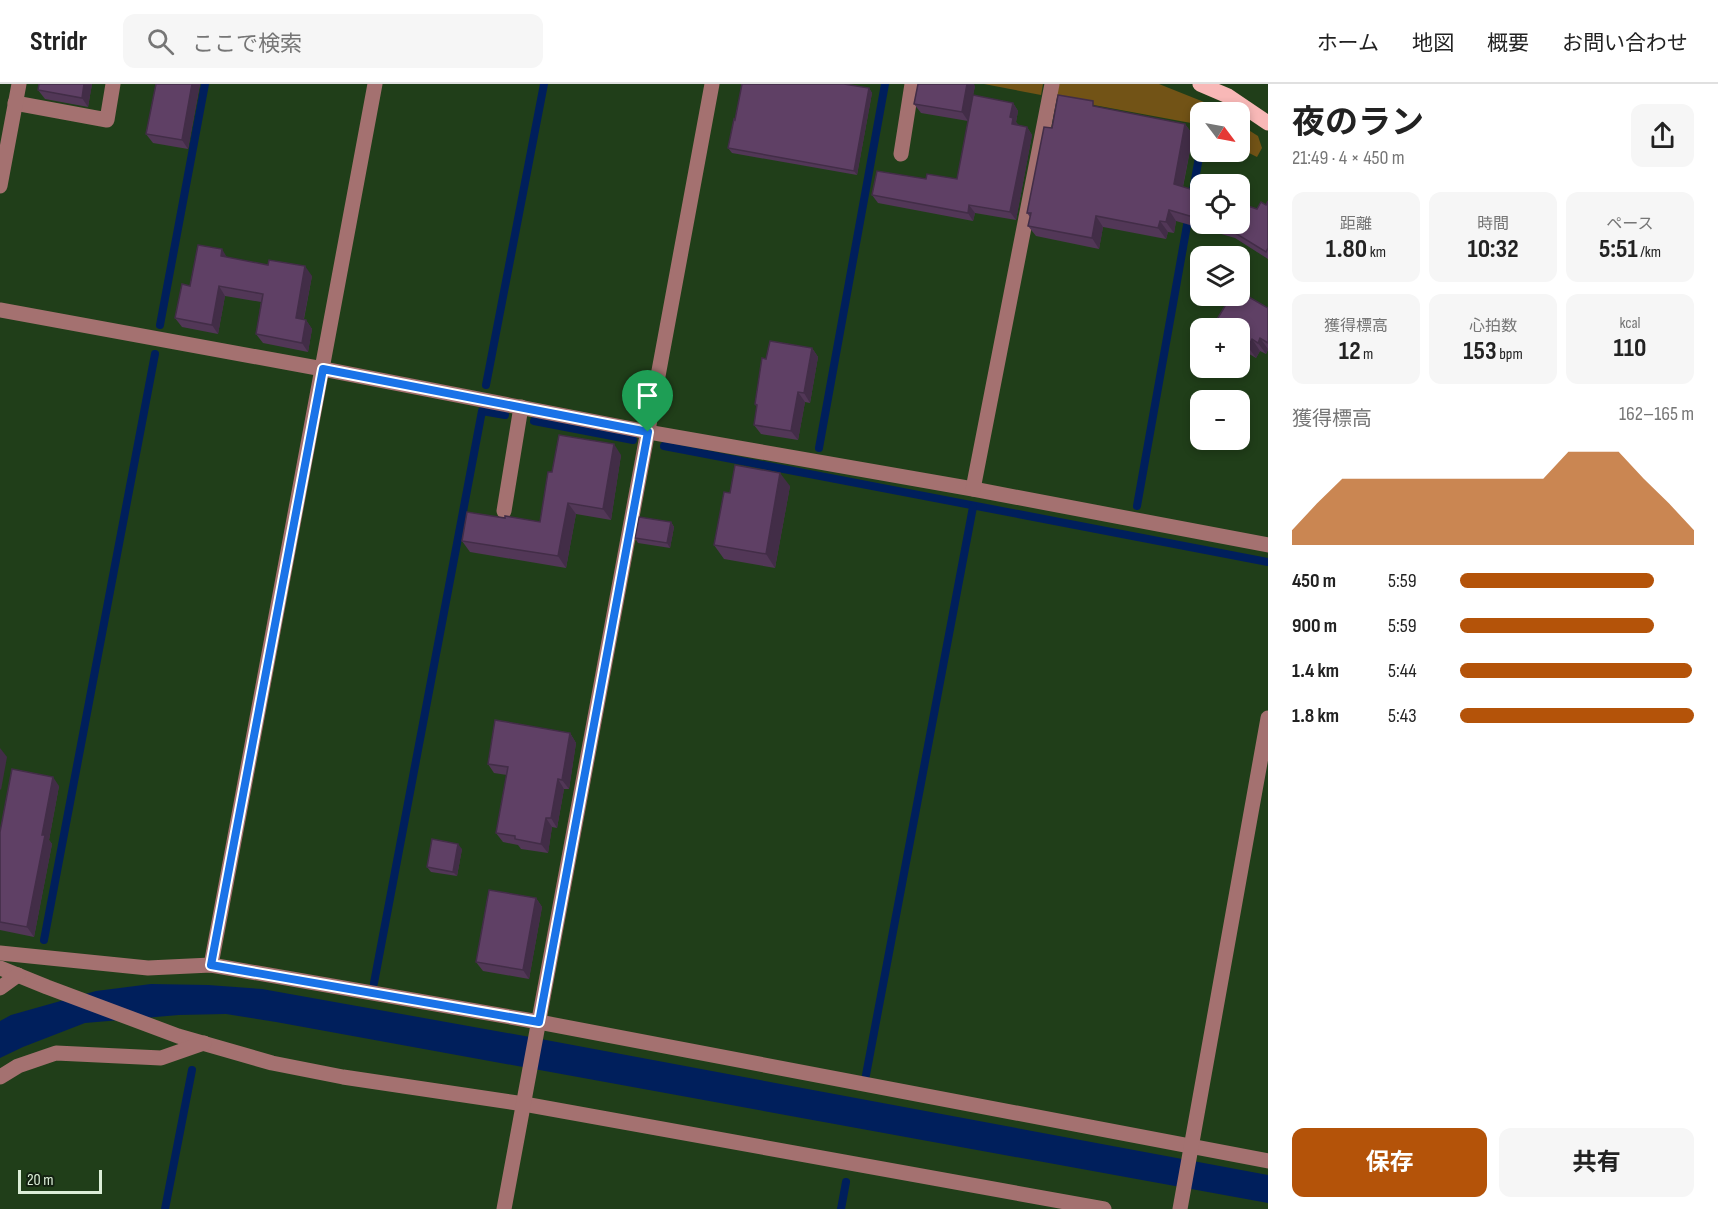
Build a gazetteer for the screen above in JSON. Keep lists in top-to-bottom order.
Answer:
{
  "scale_bar": "20 m",
  "north": "bottom right",
  "page": {
    "header": "Stridr",
    "search": "ここで検索",
    "nav": [
      "ホーム",
      "地図",
      "概要",
      "お問い合わせ"
    ],
    "heading": ["夜のラン", "21:49 · 4 × 450 m"],
    "map_buttons": ["+", "−"],
    "stats": [
      ["距離", "1.80 km"],
      ["時間", "10:32"],
      ["ペース", "5:51 /km"],
      ["獲得標高", "12 m"],
      ["心拍数", "153 bpm"],
      ["kcal", "110"]
    ],
    "chart": ["獲得標高", "162–165 m"],
    "list": [
      {
        "name": "450 m",
        "note": "5:59"
      },
      {
        "name": "900 m",
        "note": "5:59"
      },
      {
        "name": "1.4 km",
        "note": "5:44"
      },
      {
        "name": "1.8 km",
        "note": "5:43"
      }
    ],
    "buttons": ["保存", "共有"],
    "scale": "20 m"
  }
}
